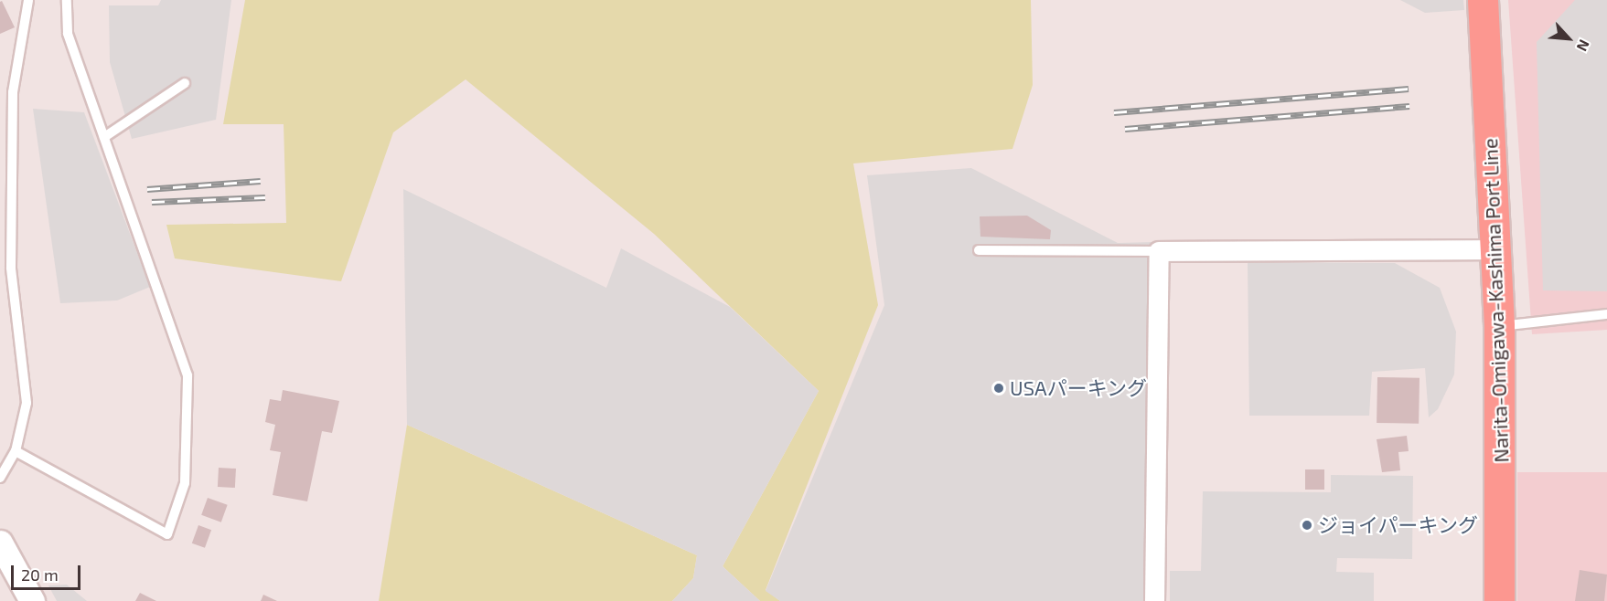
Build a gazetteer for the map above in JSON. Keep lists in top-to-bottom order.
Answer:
{
  "streets": {
    "main road": ["Narita-Omigawa-Kashima Port Line"]
  },
  "places": ["USAパーキング", "ジョイパーキング"],
  "scale_bar": "20 m",
  "north": "bottom right"
}
